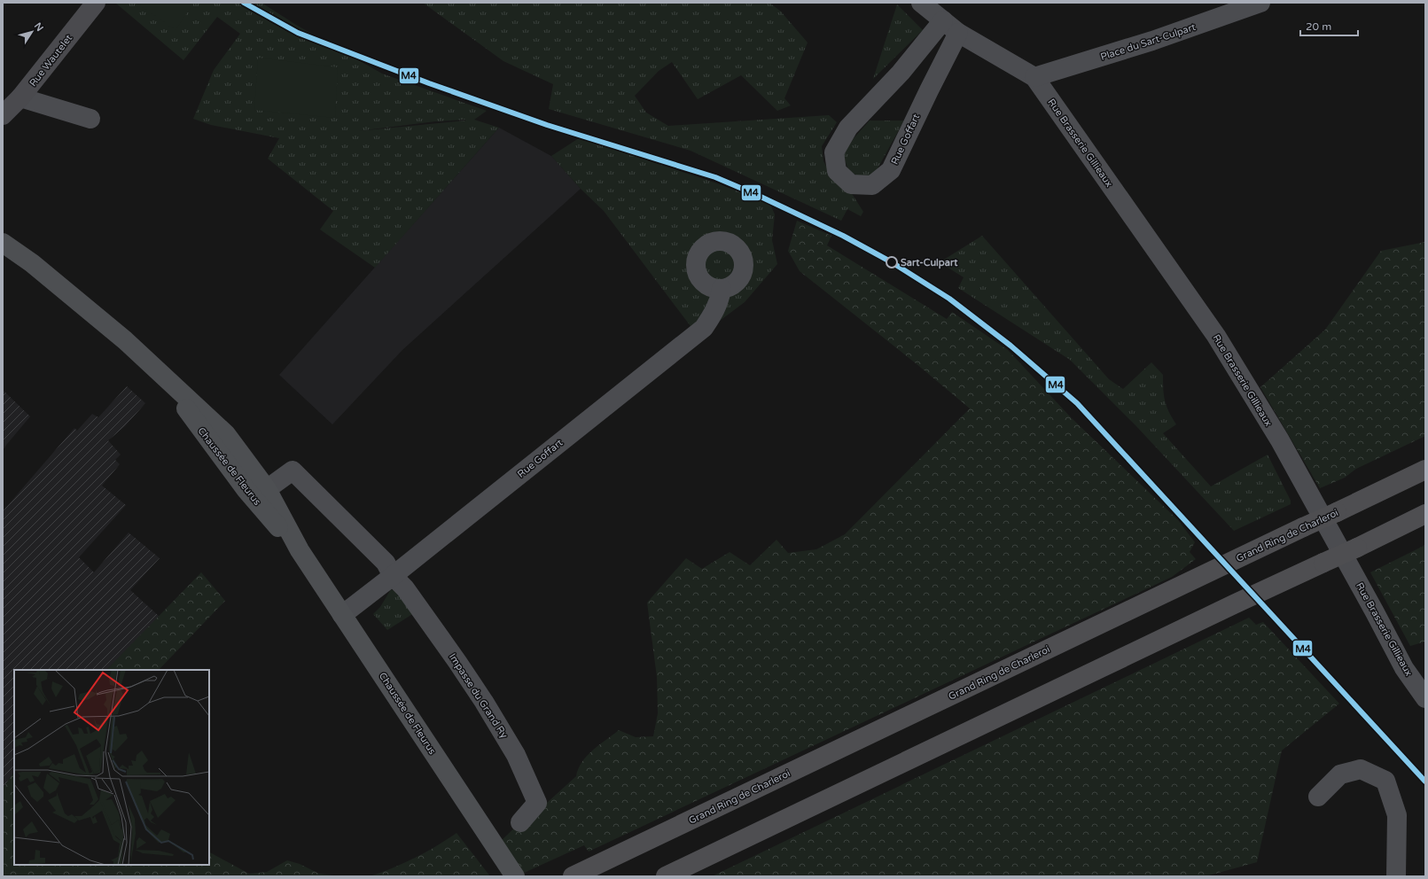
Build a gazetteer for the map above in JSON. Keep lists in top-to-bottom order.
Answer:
{
  "streets": {
    "highway": ["Grand Ring de Charleroi"],
    "main road": ["Chaussée de Fleurus"],
    "street": [
      "Place du Sart-Culpart",
      "Rue Wautelet",
      "Rue Goffart",
      "Rue Brasserie Gillieaux",
      "Impasse du Grand Ry"
    ]
  },
  "crossings": [
    ["Place du Sart-Culpart", "Rue Brasserie Gillieaux"],
    ["Rue Goffart", "Chaussée de Fleurus"],
    ["Rue Goffart", "Impasse du Grand Ry"]
  ],
  "places": ["Sart-Culpart"],
  "lines": ["transit line M4"],
  "scale_bar": "20 m",
  "north": "top right"
}
